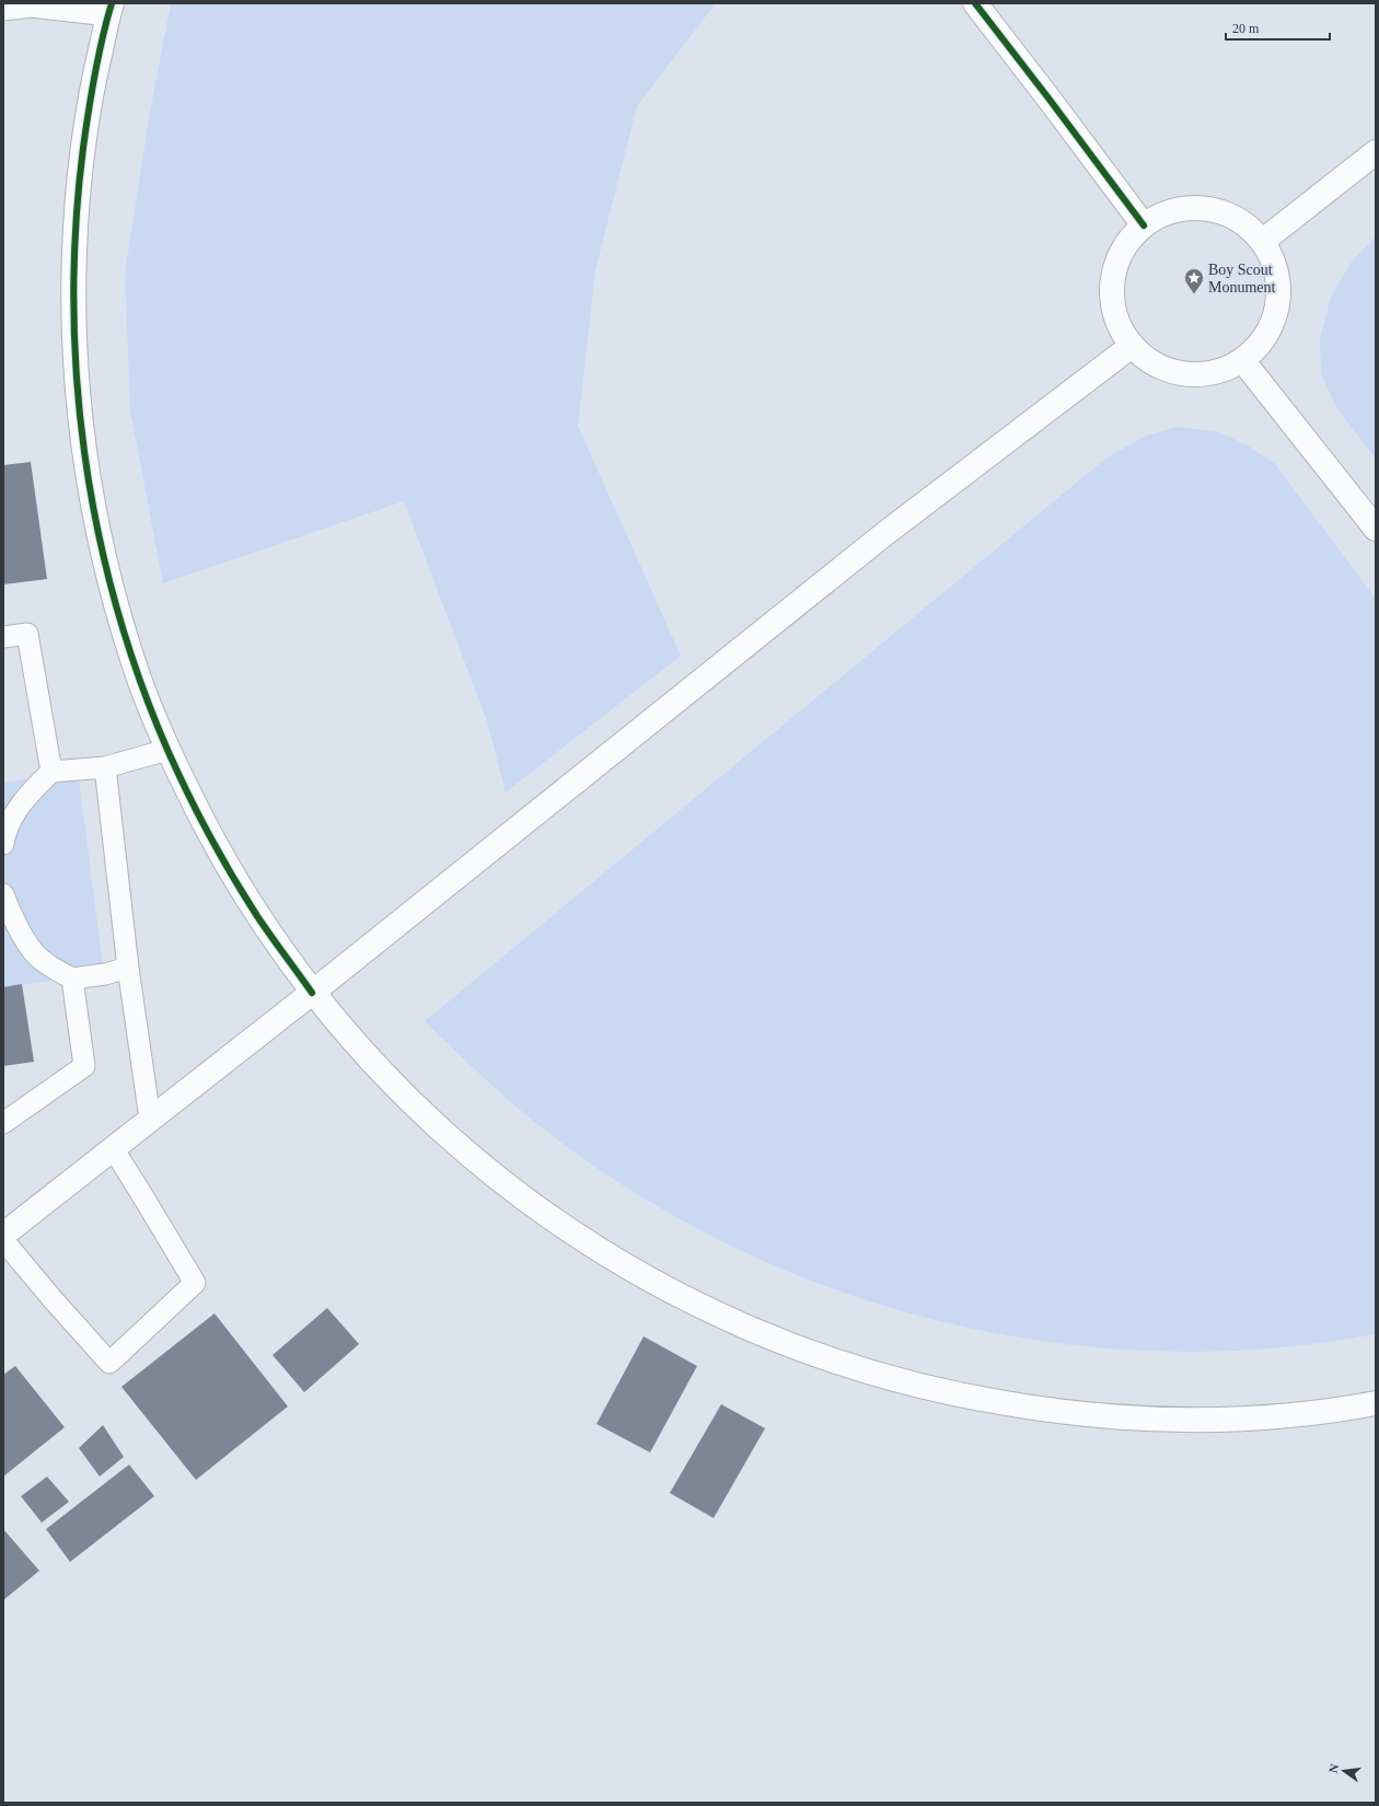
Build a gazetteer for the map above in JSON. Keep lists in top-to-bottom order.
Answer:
{
  "places": {
    "place": ["Boy Scout Monument"]
  },
  "scale_bar": "20 m",
  "north": "left"
}
